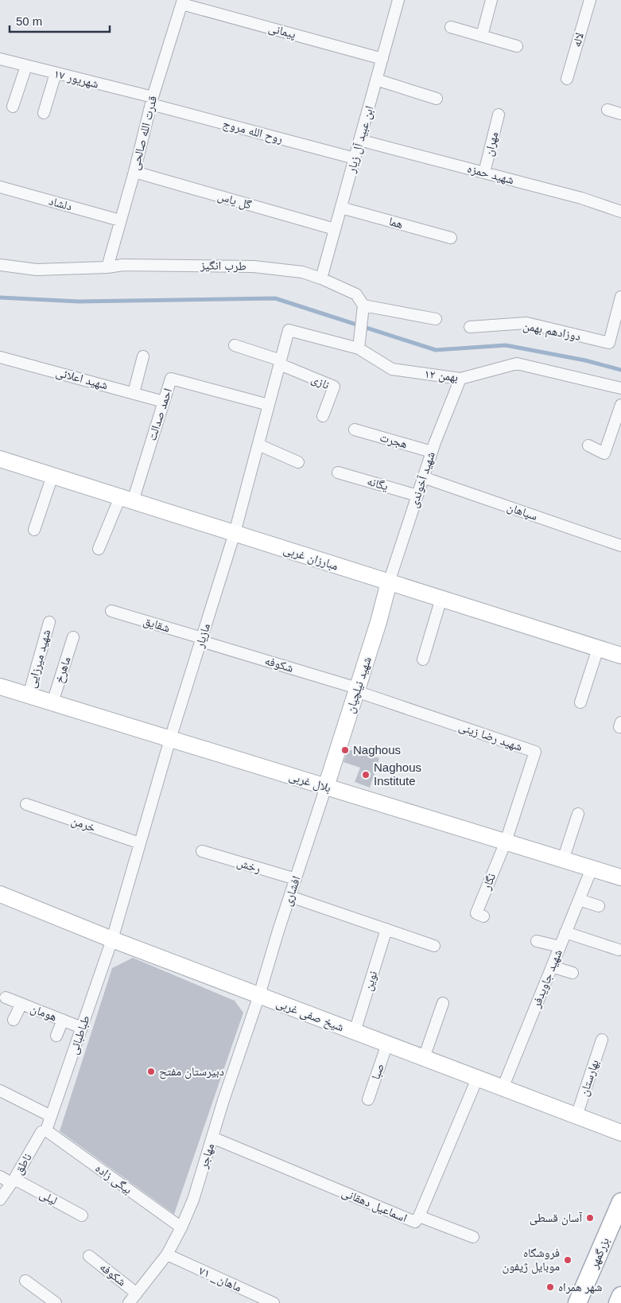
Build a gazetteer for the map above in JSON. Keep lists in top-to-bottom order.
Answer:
{
  "streets": {
    "main road": ["بزرگمهر"],
    "street": [
      "پیمانی",
      "لاله",
      "۱۷ شهریور",
      "روح الله مروج",
      "قدرت الله صالحی",
      "ابن عبید آل زیار",
      "مهران",
      "شهید حمزه",
      "گل یاس",
      "دلشاد",
      "هما",
      "طرب انگیز",
      "دوزادهم بهمن",
      "۱۲ بهمن",
      "شهید اعلائی",
      "نازی",
      "احمد صدالت",
      "هجرت",
      "شهید آخوندی",
      "یگانه",
      "سپاهان",
      "مبارزان غربی",
      "شقایق",
      "مازیار",
      "شهید میرزایی",
      "شکوفه",
      "ماهرخ",
      "شهید نیلچیان",
      "شهید رضا زینی",
      "بلال غربی",
      "خرمن",
      "رخش",
      "نگار",
      "افشاری",
      "شهید جاویدفر",
      "نوین",
      "هومان",
      "شیخ صفی غربی",
      "طباطبائی",
      "صبا",
      "بهارستان",
      "مهاجر",
      "ناطق",
      "بیگی زاده",
      "لیلی",
      "اسماعیل دهقانی",
      "۷۱ _ماهان"
    ]
  },
  "crossings": [
    ["پیمانی", "قدرت الله صالحی"],
    ["پیمانی", "ابن عبید آل زیار"],
    ["۱۷ شهریور", "روح الله مروج"],
    ["۱۷ شهریور", "قدرت الله صالحی"],
    ["روح الله مروج", "قدرت الله صالحی"],
    ["روح الله مروج", "ابن عبید آل زیار"],
    ["قدرت الله صالحی", "گل یاس"],
    ["قدرت الله صالحی", "دلشاد"],
    ["قدرت الله صالحی", "طرب انگیز"],
    ["ابن عبید آل زیار", "شهید حمزه"],
    ["ابن عبید آل زیار", "گل یاس"],
    ["ابن عبید آل زیار", "هما"],
    ["ابن عبید آل زیار", "طرب انگیز"],
    ["مهران", "شهید حمزه"],
    ["۱۲ بهمن", "شهید آخوندی"],
    ["۱۲ بهمن", "مازیار"],
    ["شهید اعلائی", "احمد صدالت"],
    ["نازی", "مازیار"],
    ["احمد صدالت", "مبارزان غربی"],
    ["احمد صدالت", "مازیار"],
    ["هجرت", "شهید آخوندی"],
    ["شهید آخوندی", "یگانه"],
    ["شهید آخوندی", "سپاهان"],
    ["شهید آخوندی", "مبارزان غربی"],
    ["شهید آخوندی", "شهید نیلچیان"],
    ["مبارزان غربی", "مازیار"],
    ["مبارزان غربی", "شهید نیلچیان"],
    ["شقایق", "مازیار"],
    ["شقایق", "شکوفه"],
    ["مازیار", "شکوفه"],
    ["مازیار", "بلال غربی"],
    ["مازیار", "خرمن"],
    ["مازیار", "شیخ صفی غربی"],
    ["مازیار", "طباطبائی"],
    ["شهید میرزایی", "بلال غربی"],
    ["شکوفه", "شهید نیلچیان"],
    ["شکوفه", "شهید رضا زینی"],
    ["شکوفه", "مهاجر"],
    ["ماهرخ", "بلال غربی"],
    ["شهید نیلچیان", "شهید رضا زینی"],
    ["شهید نیلچیان", "بلال غربی"],
    ["شهید نیلچیان", "افشاری"],
    ["شهید رضا زینی", "بلال غربی"],
    ["شهید رضا زینی", "نگار"],
    ["بلال غربی", "نگار"],
    ["بلال غربی", "افشاری"],
    ["بلال غربی", "شهید جاویدفر"],
    ["رخش", "افشاری"],
    ["افشاری", "شیخ صفی غربی"],
    ["افشاری", "مهاجر"],
    ["شهید جاویدفر", "شیخ صفی غربی"],
    ["نوین", "شیخ صفی غربی"],
    ["هومان", "طباطبائی"],
    ["شیخ صفی غربی", "طباطبائی"],
    ["شیخ صفی غربی", "صبا"],
    ["شیخ صفی غربی", "بهارستان"],
    ["شیخ صفی غربی", "مهاجر"],
    ["شیخ صفی غربی", "اسماعیل دهقانی"],
    ["طباطبائی", "ناطق"],
    ["طباطبائی", "بیگی زاده"],
    ["مهاجر", "بیگی زاده"],
    ["مهاجر", "اسماعیل دهقانی"],
    ["مهاجر", "۷۱ _ماهان"],
    ["ناطق", "بیگی زاده"],
    ["ناطق", "لیلی"]
  ],
  "places": [
    "Naghous",
    "Naghous Institute",
    "دبیرستان مفتح",
    "آسان قسطی",
    "فروشگاه موبایل ژیفون",
    "شهر همراه"
  ],
  "scale_bar": "50 m"
}
